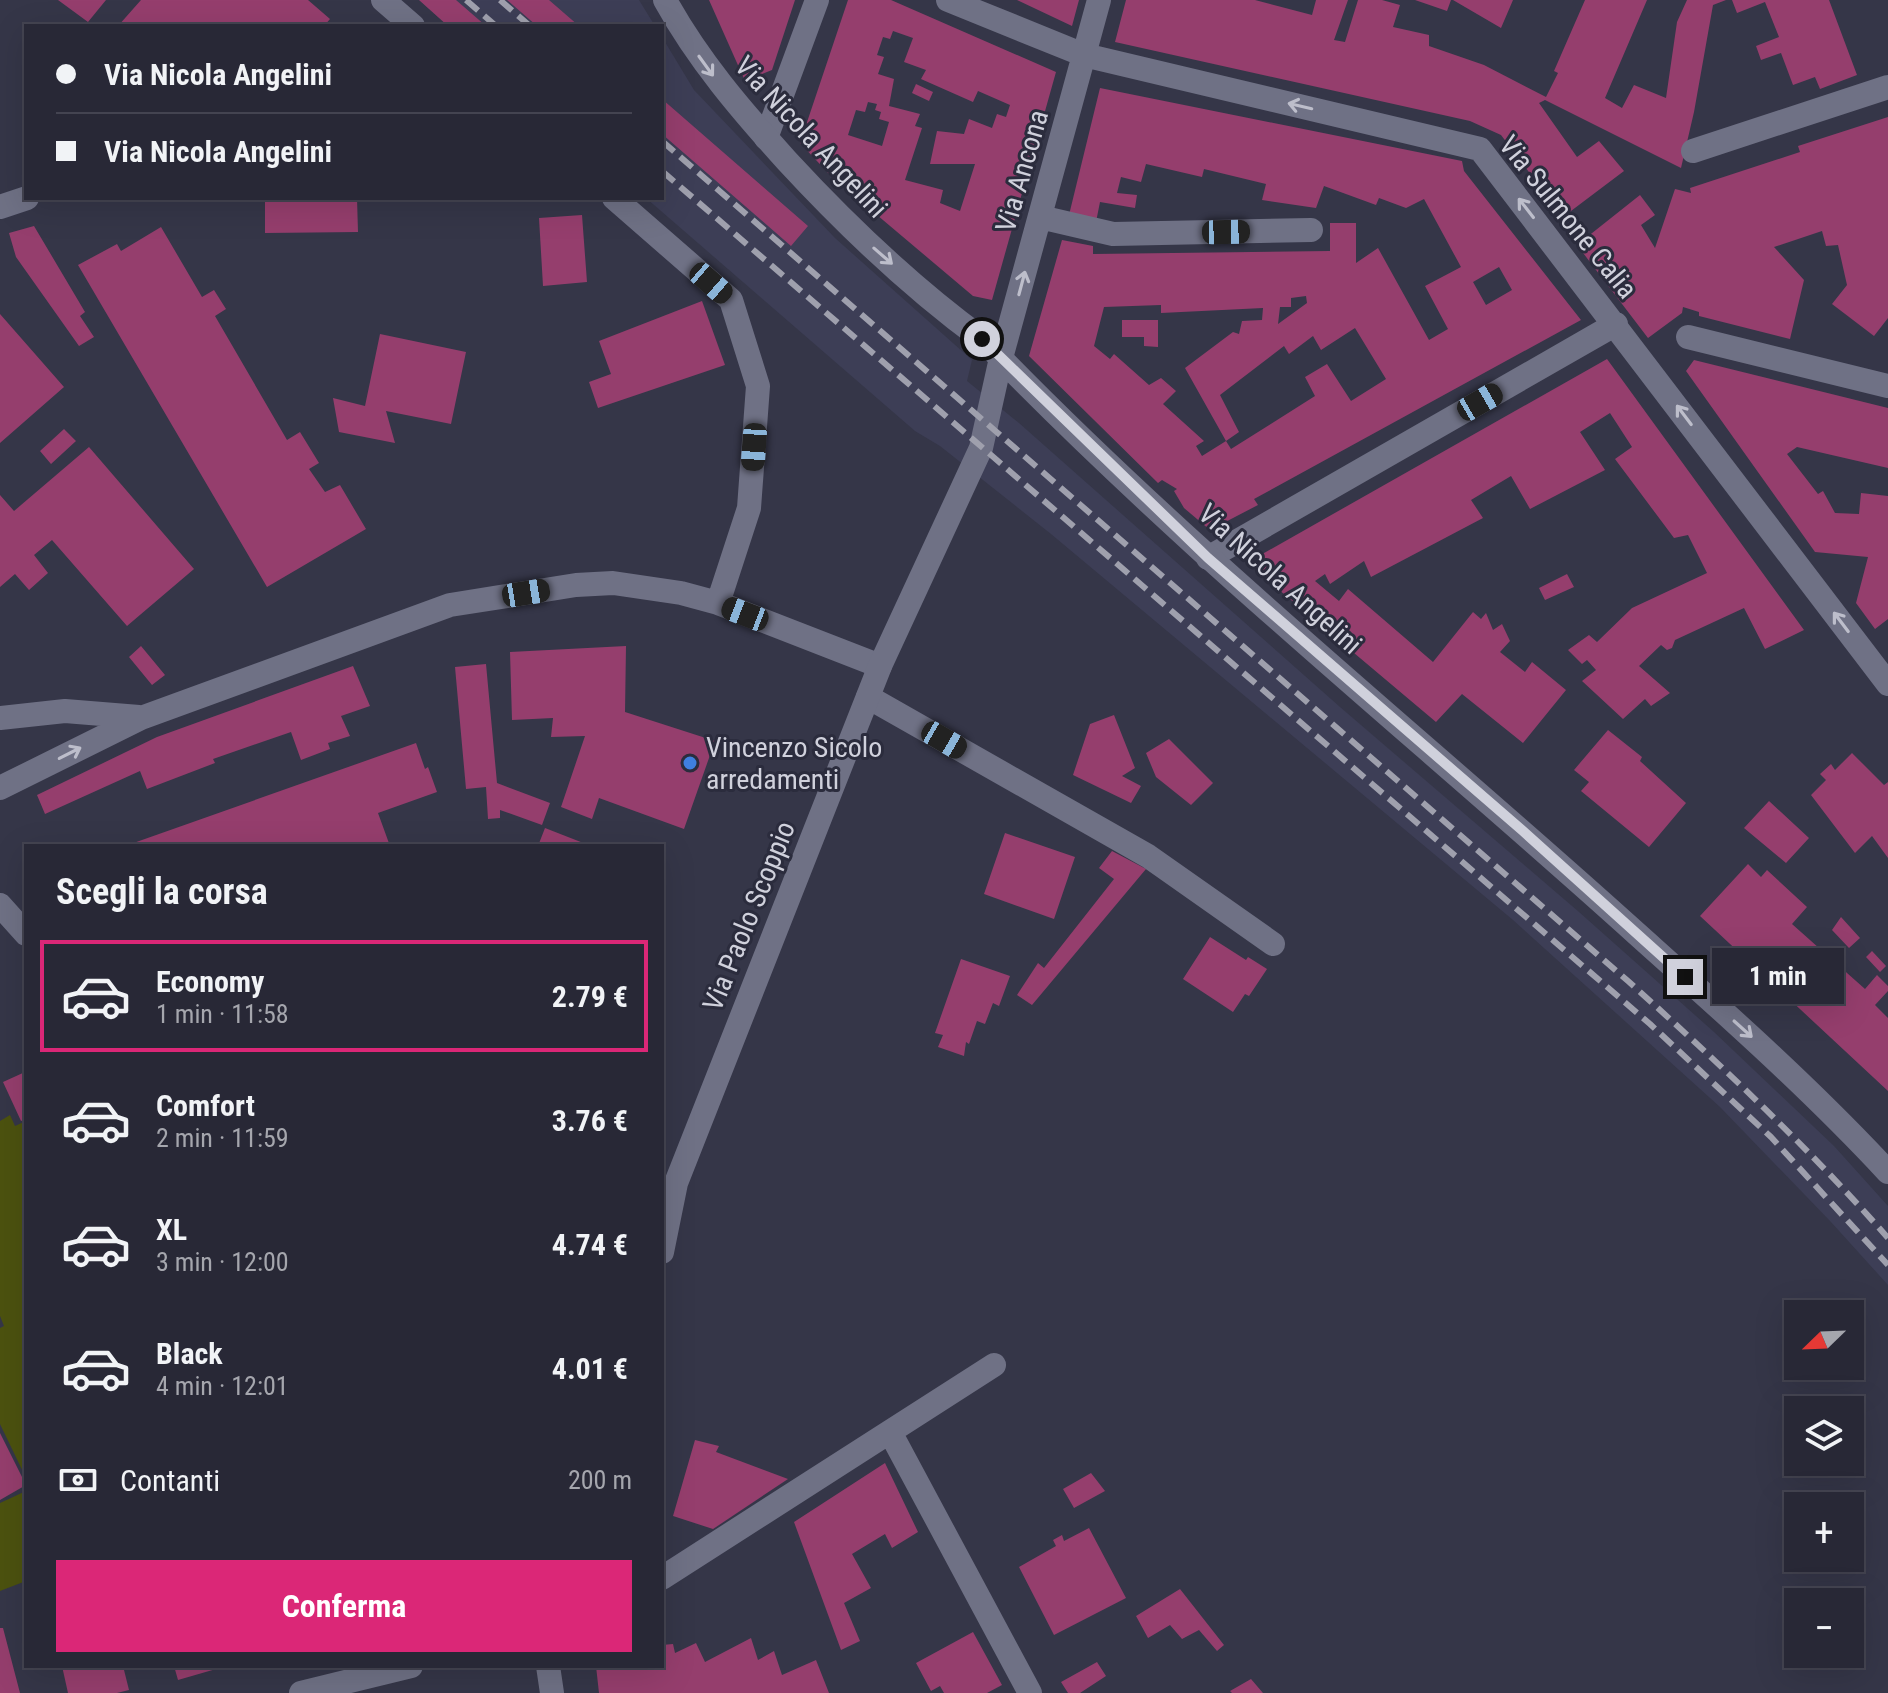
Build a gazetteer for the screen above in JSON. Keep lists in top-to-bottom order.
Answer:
{
  "streets": {
    "street": [
      "Via Nicola Angelini",
      "Via Ancona",
      "Via Sulmone Calia",
      "Via Paolo Scoppio"
    ]
  },
  "crossings": [
    ["Via Nicola Angelini", "Via Ancona"],
    ["Via Nicola Angelini", "Via Paolo Scoppio"],
    ["Via Ancona", "Via Sulmone Calia"],
    ["Via Ancona", "Via Paolo Scoppio"]
  ],
  "one_way": ["Via Nicola Angelini", "Via Ancona", "Via Sulmone Calia"],
  "places": ["Vincenzo Sicolo arredamenti"],
  "north": "bottom left",
  "page": {
    "banner": ["Via Nicola Angelini", "Via Nicola Angelini"],
    "heading": "Scegli la corsa",
    "list": [
      {
        "name": "Economy",
        "note": "1 min · 11:58",
        "value": "2.79 €"
      },
      {
        "name": "Comfort",
        "note": "2 min · 11:59",
        "value": "3.76 €"
      },
      {
        "name": "XL",
        "note": "3 min · 12:00",
        "value": "4.74 €"
      },
      {
        "name": "Black",
        "note": "4 min · 12:01",
        "value": "4.01 €"
      }
    ],
    "bubble": "1 min",
    "map_buttons": ["+", "−"],
    "pay": ["Contanti", "200 m"],
    "buttons": "Conferma"
  }
}
